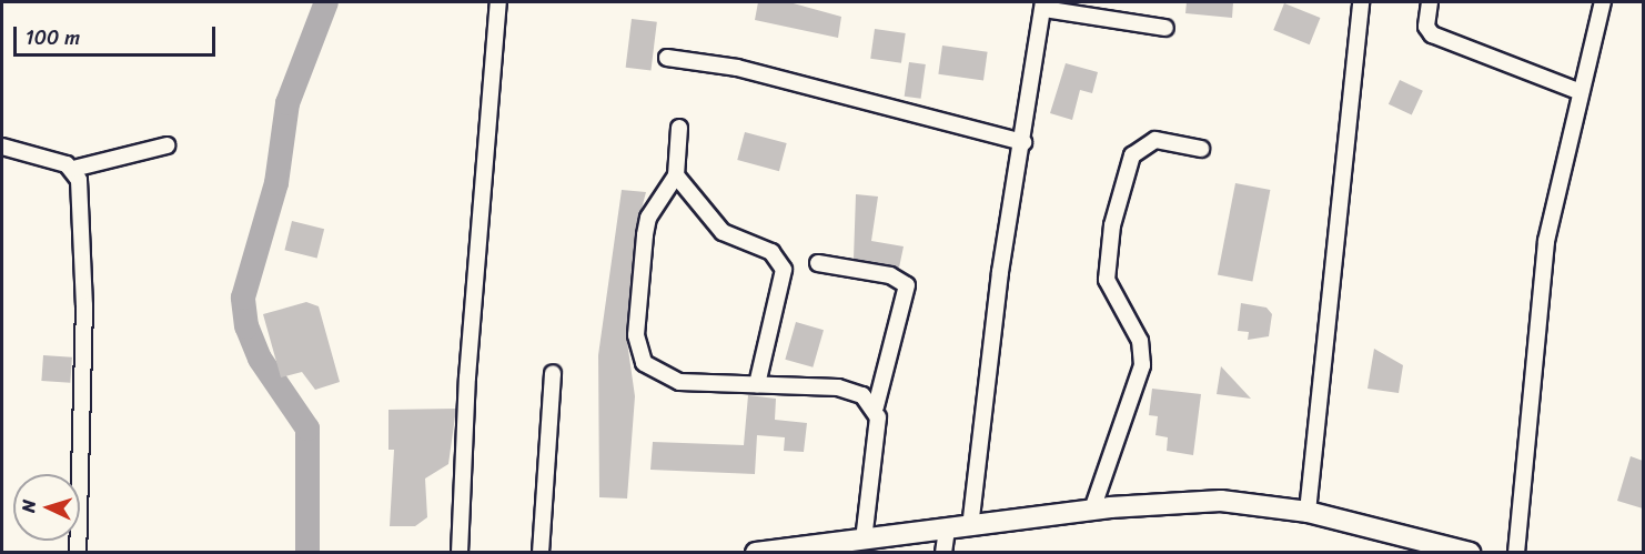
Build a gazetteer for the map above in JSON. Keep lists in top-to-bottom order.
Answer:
{
  "scale_bar": "100 m",
  "north": "left"
}
